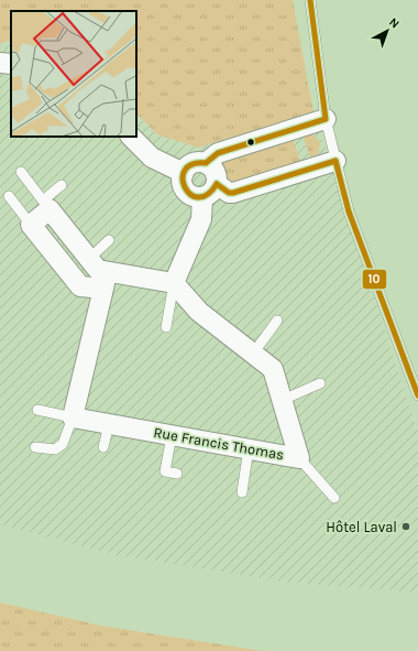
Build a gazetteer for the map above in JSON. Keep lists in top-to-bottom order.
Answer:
{
  "streets": {
    "street": ["Rue Francis Thomas"]
  },
  "places": ["Hôtel Laval"],
  "lines": ["transit line 10"],
  "north": "top right"
}
